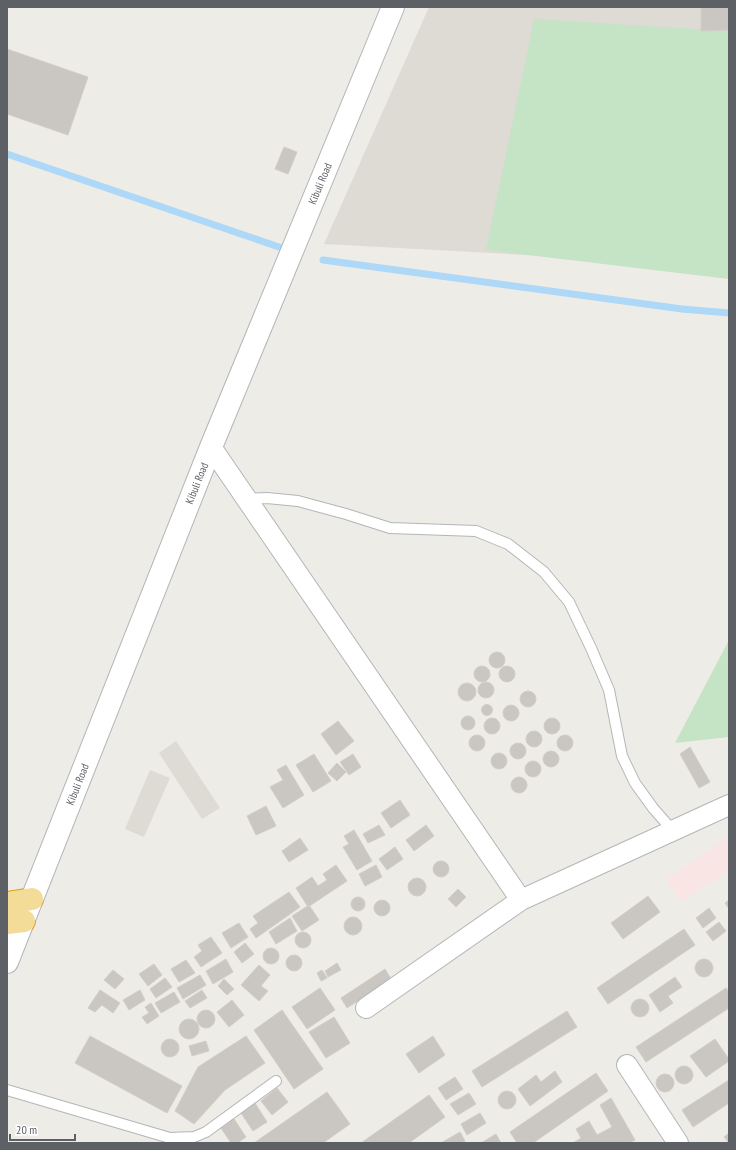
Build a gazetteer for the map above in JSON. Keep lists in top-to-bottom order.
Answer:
{
  "streets": {
    "street": ["Kibuli Road"]
  },
  "scale_bar": "20 m"
}
